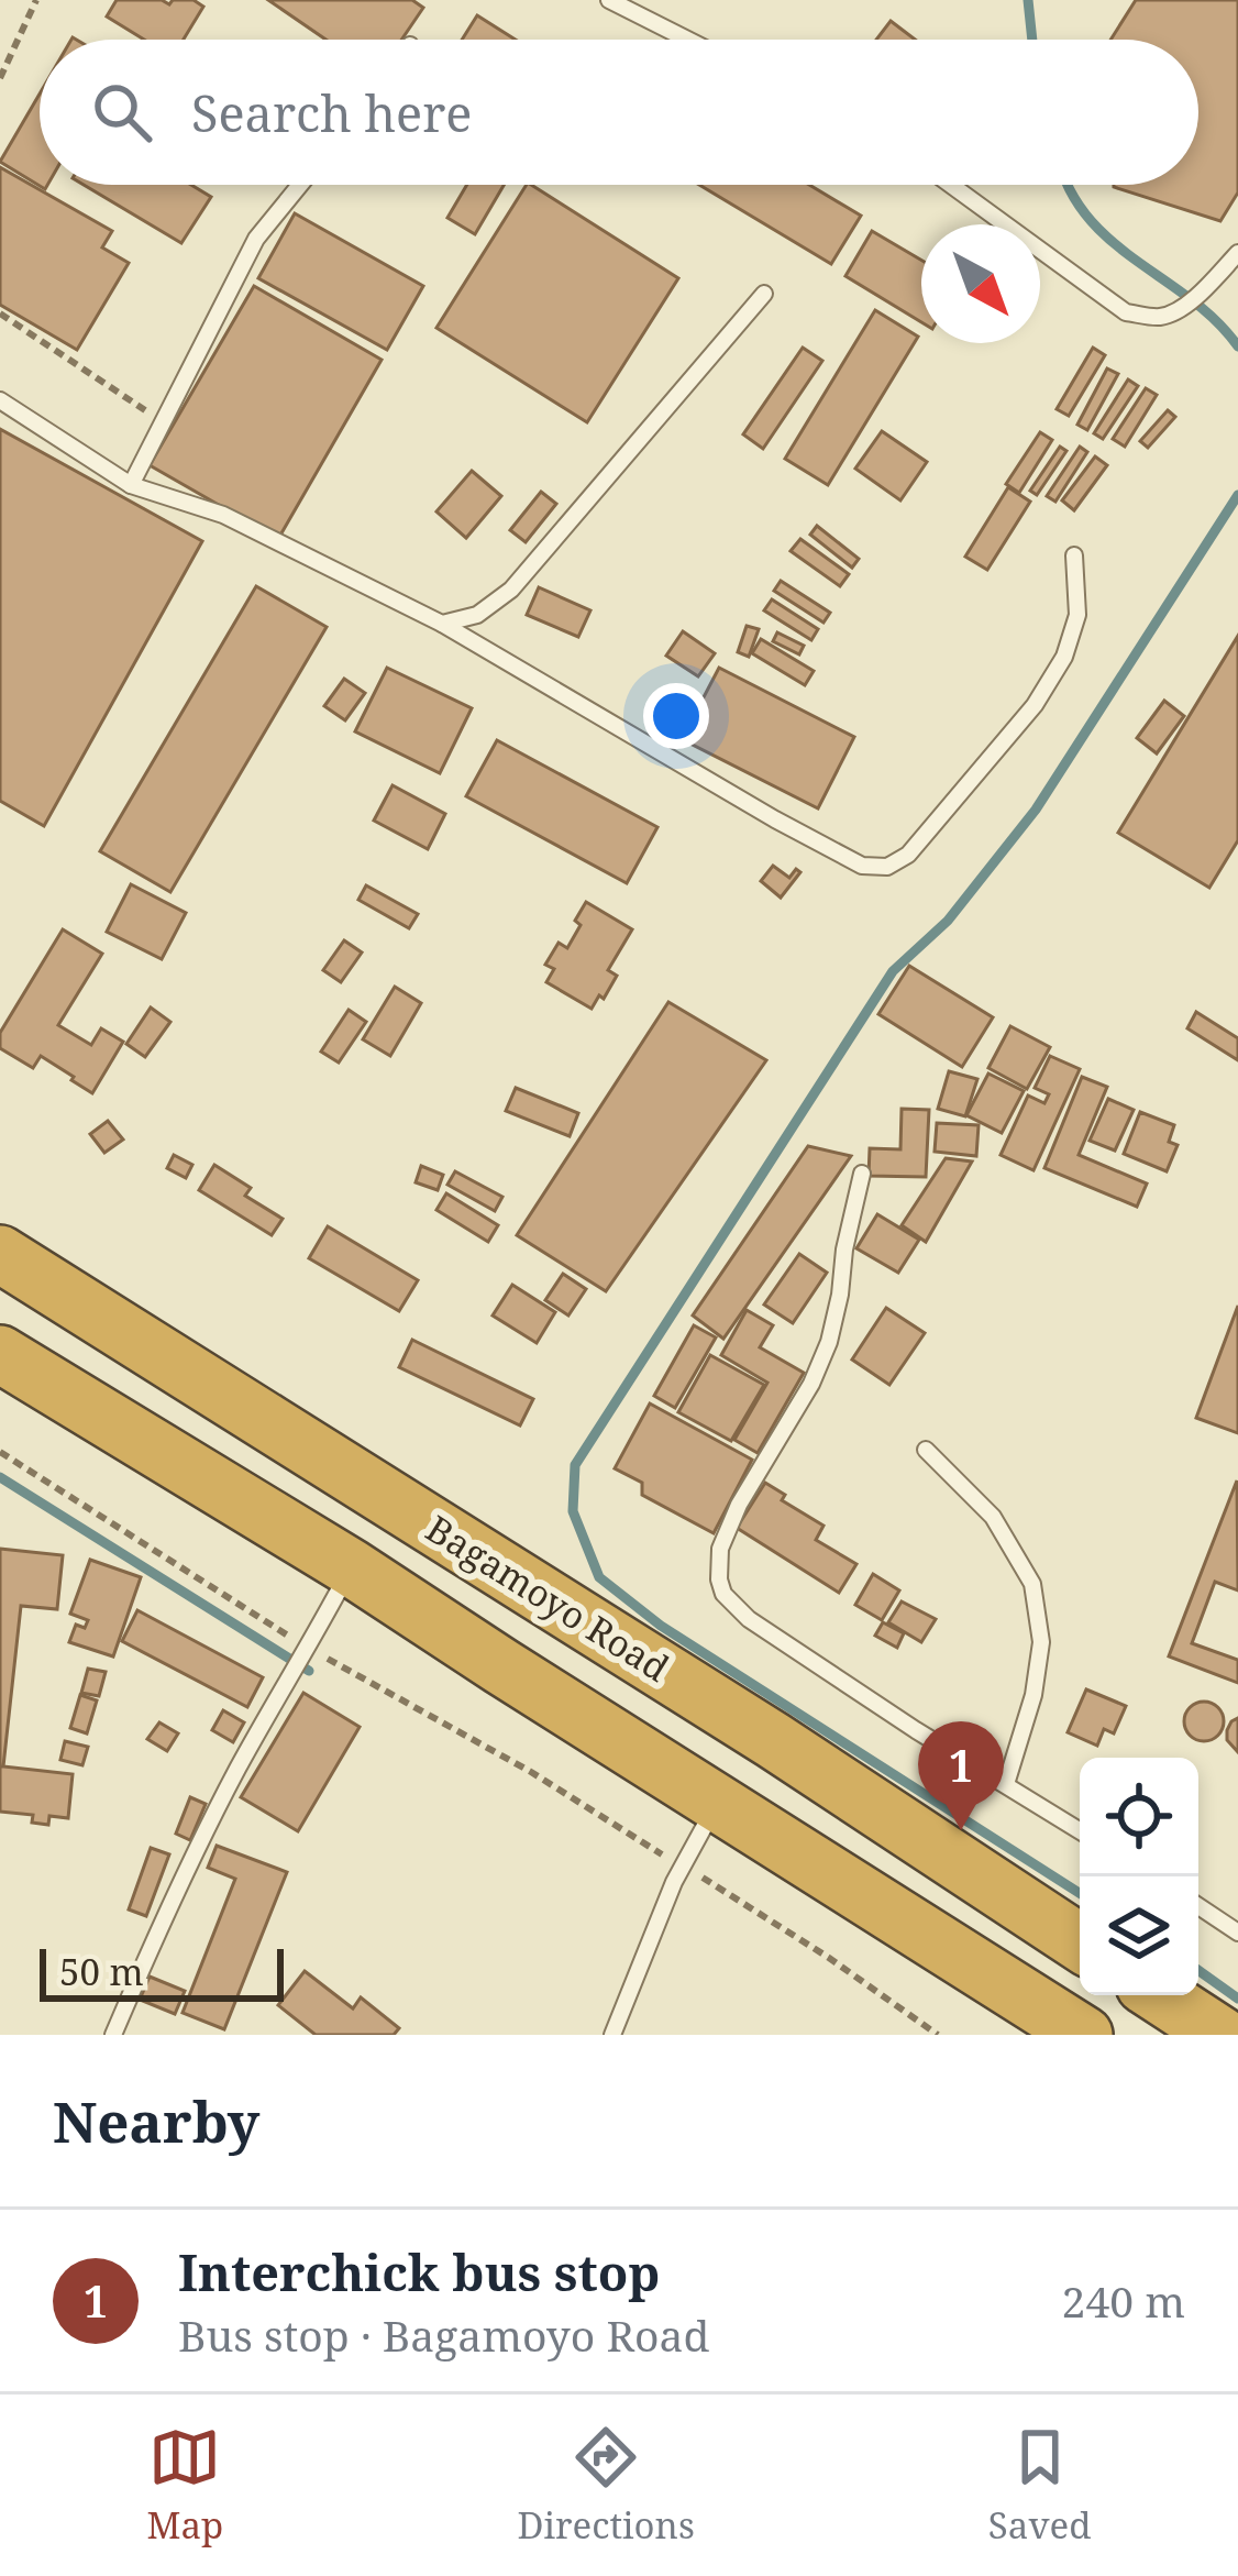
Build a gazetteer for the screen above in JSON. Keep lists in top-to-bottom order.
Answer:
{
  "streets": {
    "highway": ["Bagamoyo Road"]
  },
  "scale_bar": "50 m",
  "north": "bottom right",
  "page": {
    "search": "Search here",
    "pins": "1",
    "scale": "50 m",
    "heading": "Nearby",
    "list": [
      {
        "mark": "1",
        "name": "Interchick bus stop",
        "note": "Bus stop · Bagamoyo Road",
        "value": "240 m"
      }
    ],
    "nav": ["Map", "Directions", "Saved"]
  }
}
